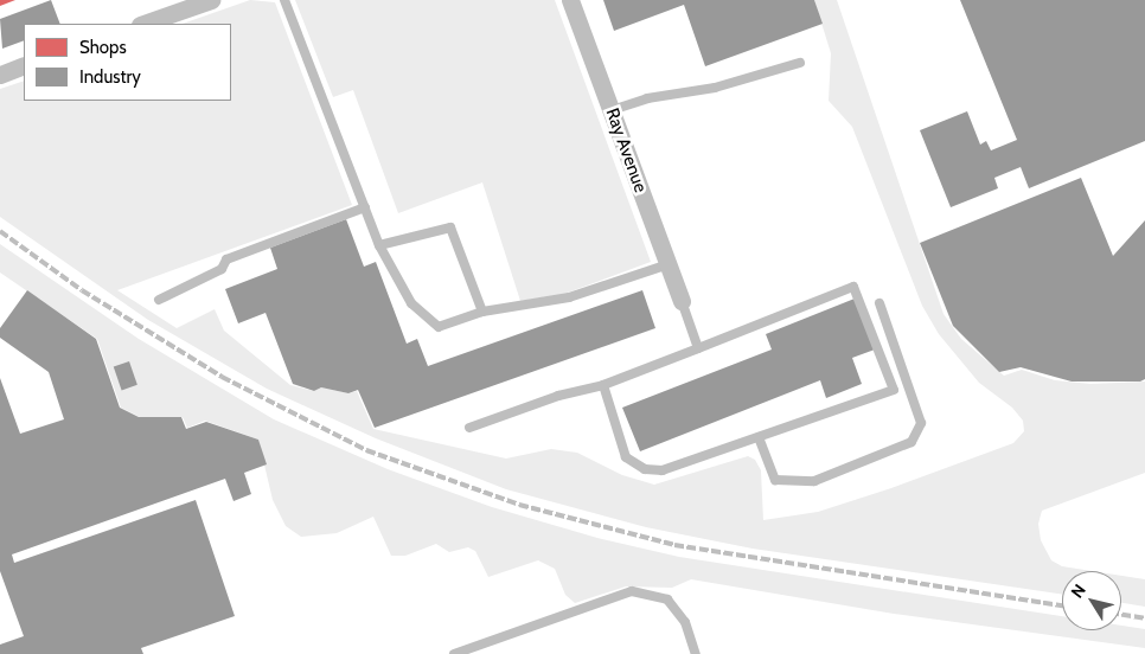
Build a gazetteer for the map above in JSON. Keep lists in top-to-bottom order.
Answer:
{
  "streets": {
    "street": ["Ray Avenue"]
  },
  "legend": ["Shops", "Industry"],
  "north": "top left"
}
